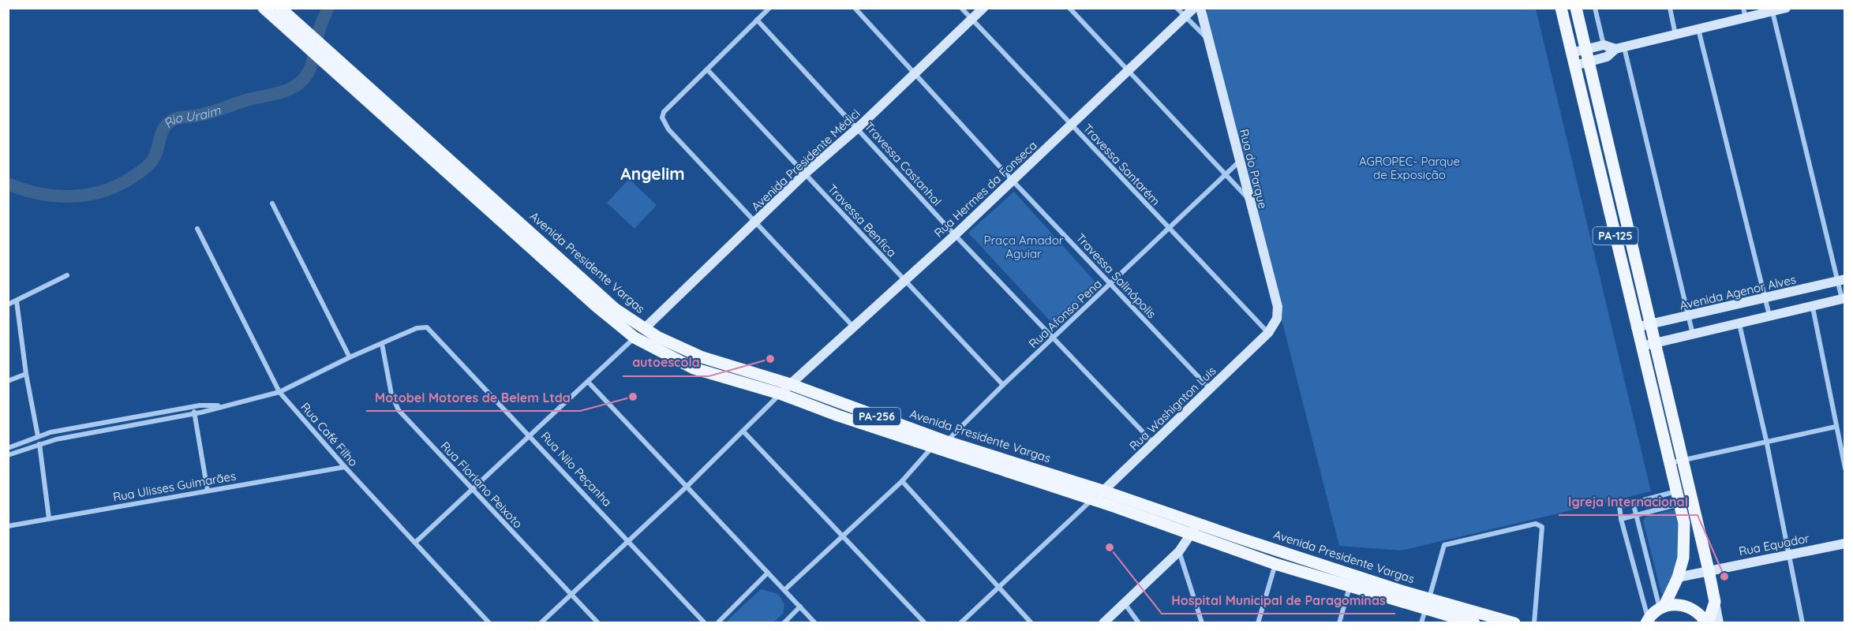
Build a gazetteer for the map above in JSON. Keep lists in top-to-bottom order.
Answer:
{
  "streets": {
    "main road": ["PA-125", "Avenida Presidente Vargas", "PA-256"],
    "street": [
      "Avenida Presidente Médici",
      "Travessa Castanhal",
      "Travessa Santarém",
      "Rua do Parque",
      "Rua Hermes da Fonseca",
      "Travessa Benfica",
      "Travessa Salinópolis",
      "Avenida Agenor Alves",
      "Rua Afonso Pena",
      "Rua Washignton Luis",
      "Rua Café Filho",
      "Rua Nilo Peçanha",
      "Rua Floriano Peixoto",
      "Rua Ulisses Guimarães",
      "Rua Equador"
    ]
  },
  "crossings": [
    ["Avenida Presidente Médici", "Travessa Castanhal"],
    ["Avenida Presidente Médici", "Travessa Santarém"],
    ["Avenida Presidente Médici", "Travessa Benfica"],
    ["Avenida Presidente Médici", "Avenida Presidente Vargas"],
    ["Avenida Presidente Médici", "Travessa Salinópolis"],
    ["Travessa Castanhal", "Rua Hermes da Fonseca"],
    ["Travessa Castanhal", "Rua Afonso Pena"],
    ["Travessa Castanhal", "Rua Washignton Luis"],
    ["Travessa Santarém", "Rua do Parque"],
    ["Travessa Santarém", "Rua Hermes da Fonseca"],
    ["Travessa Santarém", "Rua Afonso Pena"],
    ["Travessa Santarém", "Rua Washignton Luis"],
    ["Rua do Parque", "Rua Hermes da Fonseca"],
    ["Rua do Parque", "Rua Afonso Pena"],
    ["Rua do Parque", "Rua Washignton Luis"],
    ["Rua Hermes da Fonseca", "Travessa Benfica"],
    ["Rua Hermes da Fonseca", "Avenida Presidente Vargas"],
    ["Rua Hermes da Fonseca", "Travessa Salinópolis"],
    ["Travessa Benfica", "Rua Afonso Pena"],
    ["PA-125", "Avenida Agenor Alves"],
    ["PA-125", "Rua Equador"],
    ["Avenida Presidente Vargas", "Rua Afonso Pena"],
    ["Avenida Presidente Vargas", "Rua Washignton Luis"],
    ["Travessa Salinópolis", "Rua Afonso Pena"],
    ["Travessa Salinópolis", "Rua Washignton Luis"],
    ["Rua Café Filho", "Rua Ulisses Guimarães"],
    ["Rua Nilo Peçanha", "Rua Floriano Peixoto"]
  ],
  "districts": ["Angelim"],
  "water": ["Rio Uraim"],
  "parks": ["AGROPEC- Parque de Exposição", "Praça Amador Aguiar"],
  "places": [
    "autoescola",
    "Motobel Motores de Belem Ltda",
    "Hospital Municipal de Paragominas",
    "Igreja Internacional"
  ]
}
